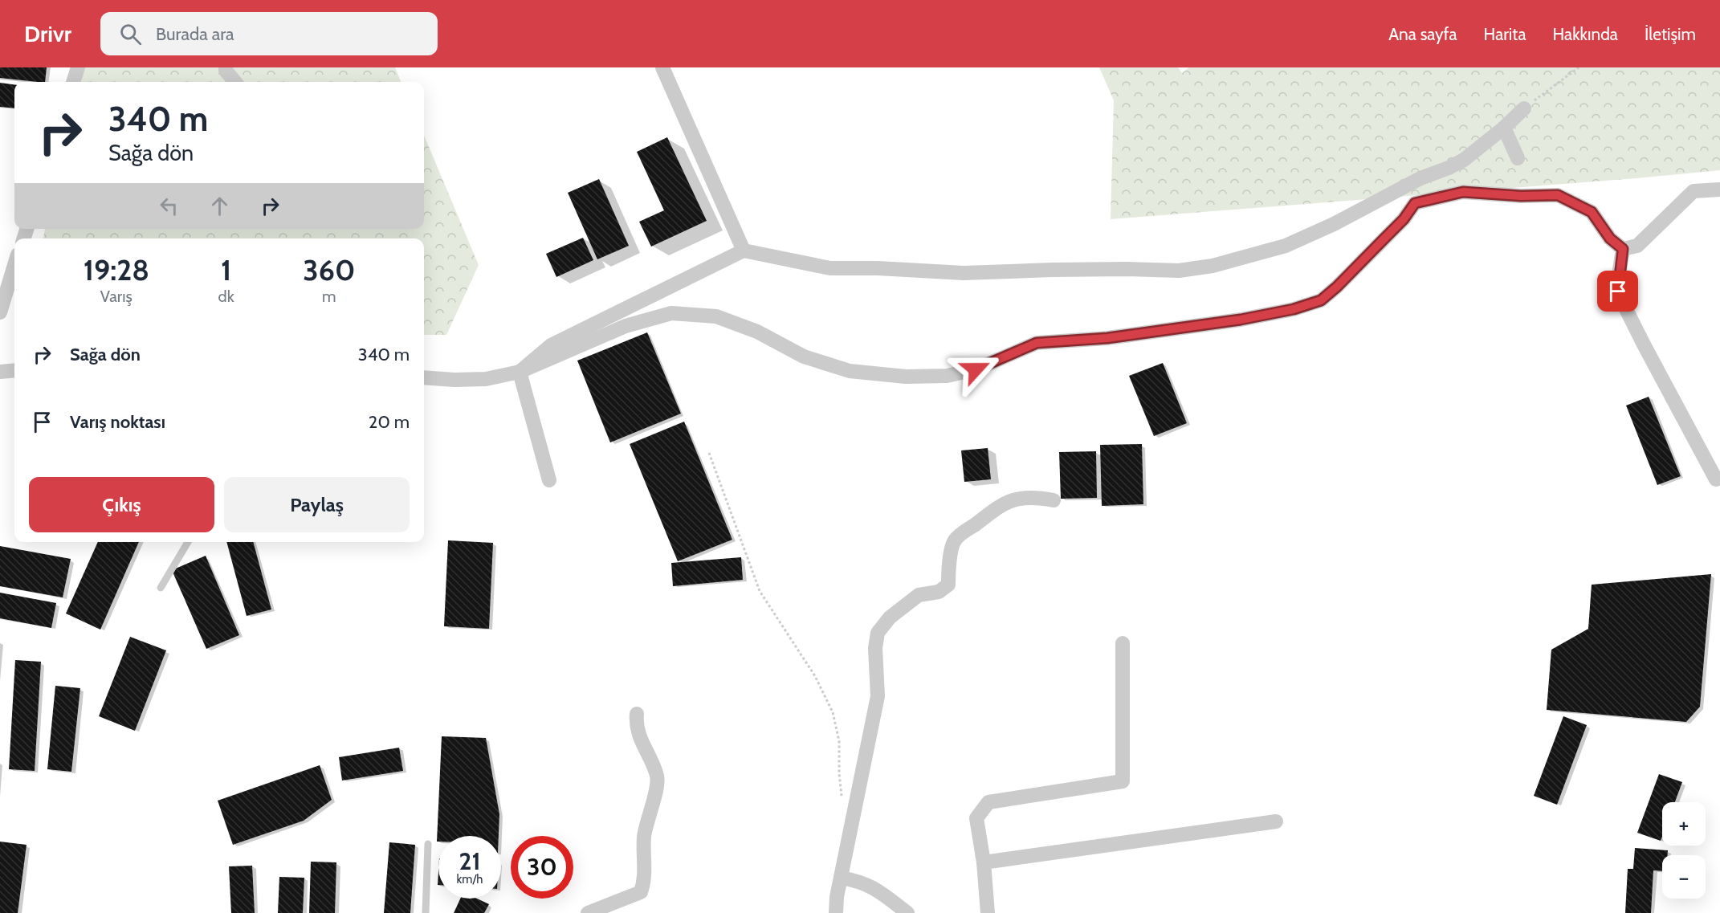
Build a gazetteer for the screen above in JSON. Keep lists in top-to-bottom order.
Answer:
{
  "page": {
    "header": "Drivr",
    "search": "Burada ara",
    "nav": [
      "Ana sayfa",
      "Harita",
      "Hakkında",
      "İletişim"
    ],
    "turn": ["340 m", "Sağa dön"],
    "eta": [
      "19:28",
      "Varış",
      "1",
      "dk",
      "360",
      "m"
    ],
    "list": [
      {
        "name": "Sağa dön",
        "value": "340 m"
      },
      {
        "name": "Varış noktası",
        "value": "20 m"
      }
    ],
    "buttons": ["Çıkış", "Paylaş"],
    "map_buttons": ["+", "−"],
    "speed": "21 km/h",
    "limit": "30"
  }
}
